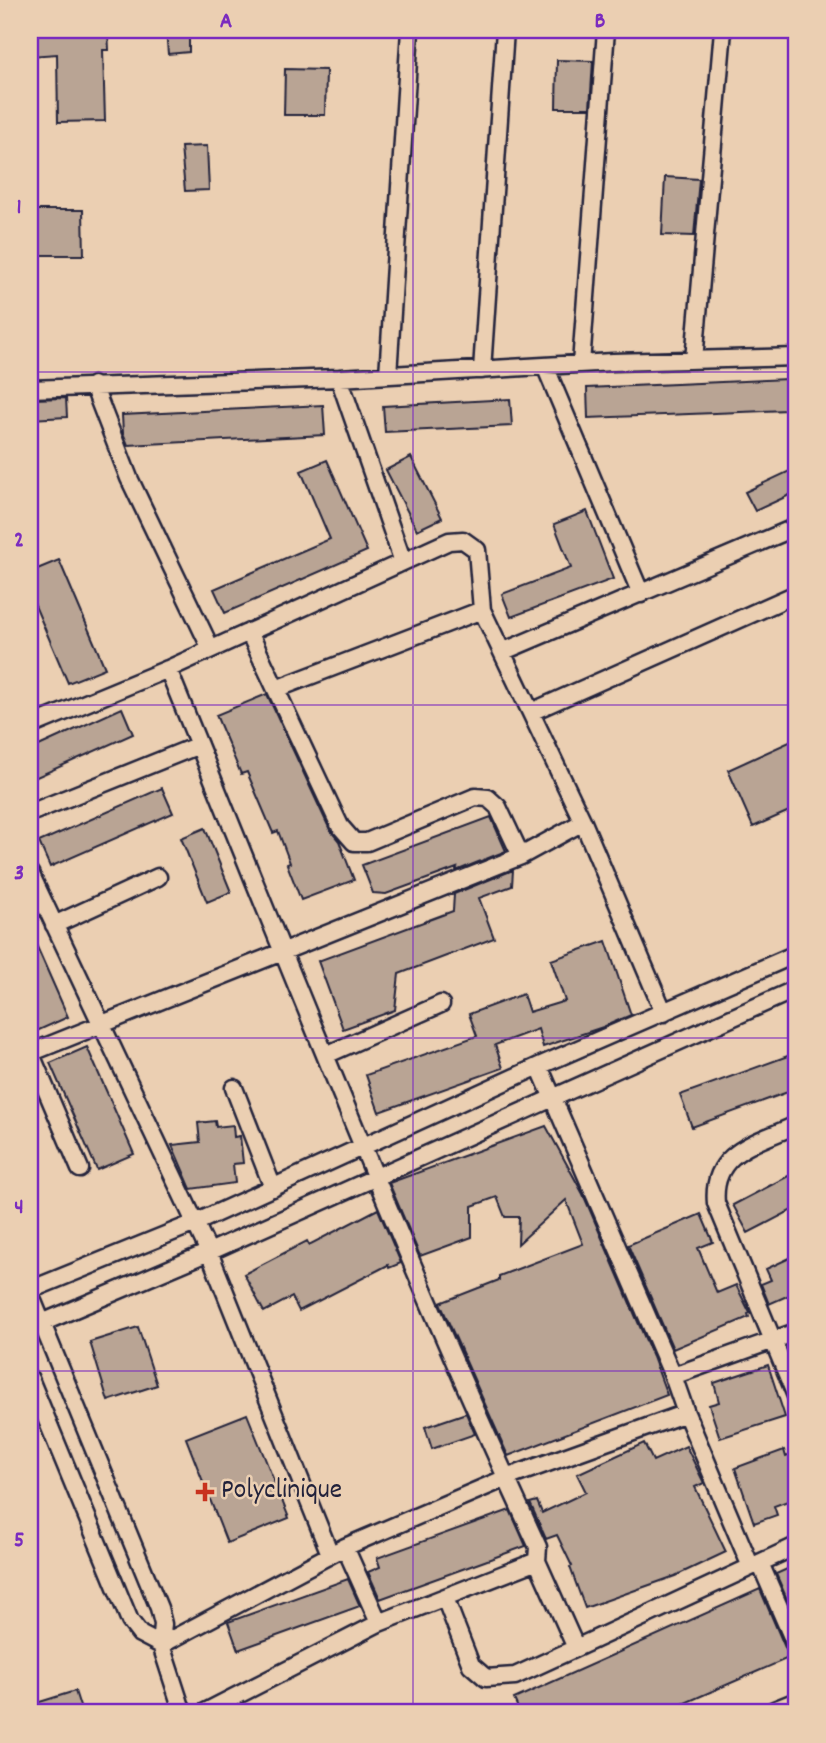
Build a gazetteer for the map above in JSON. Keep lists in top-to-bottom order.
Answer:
{
  "places": {
    "health": ["Polyclinique"]
  },
  "grid": {
    "columns": ["A", "B"],
    "rows": [
      "1",
      "2",
      "3",
      "4",
      "5"
    ]
  }
}
